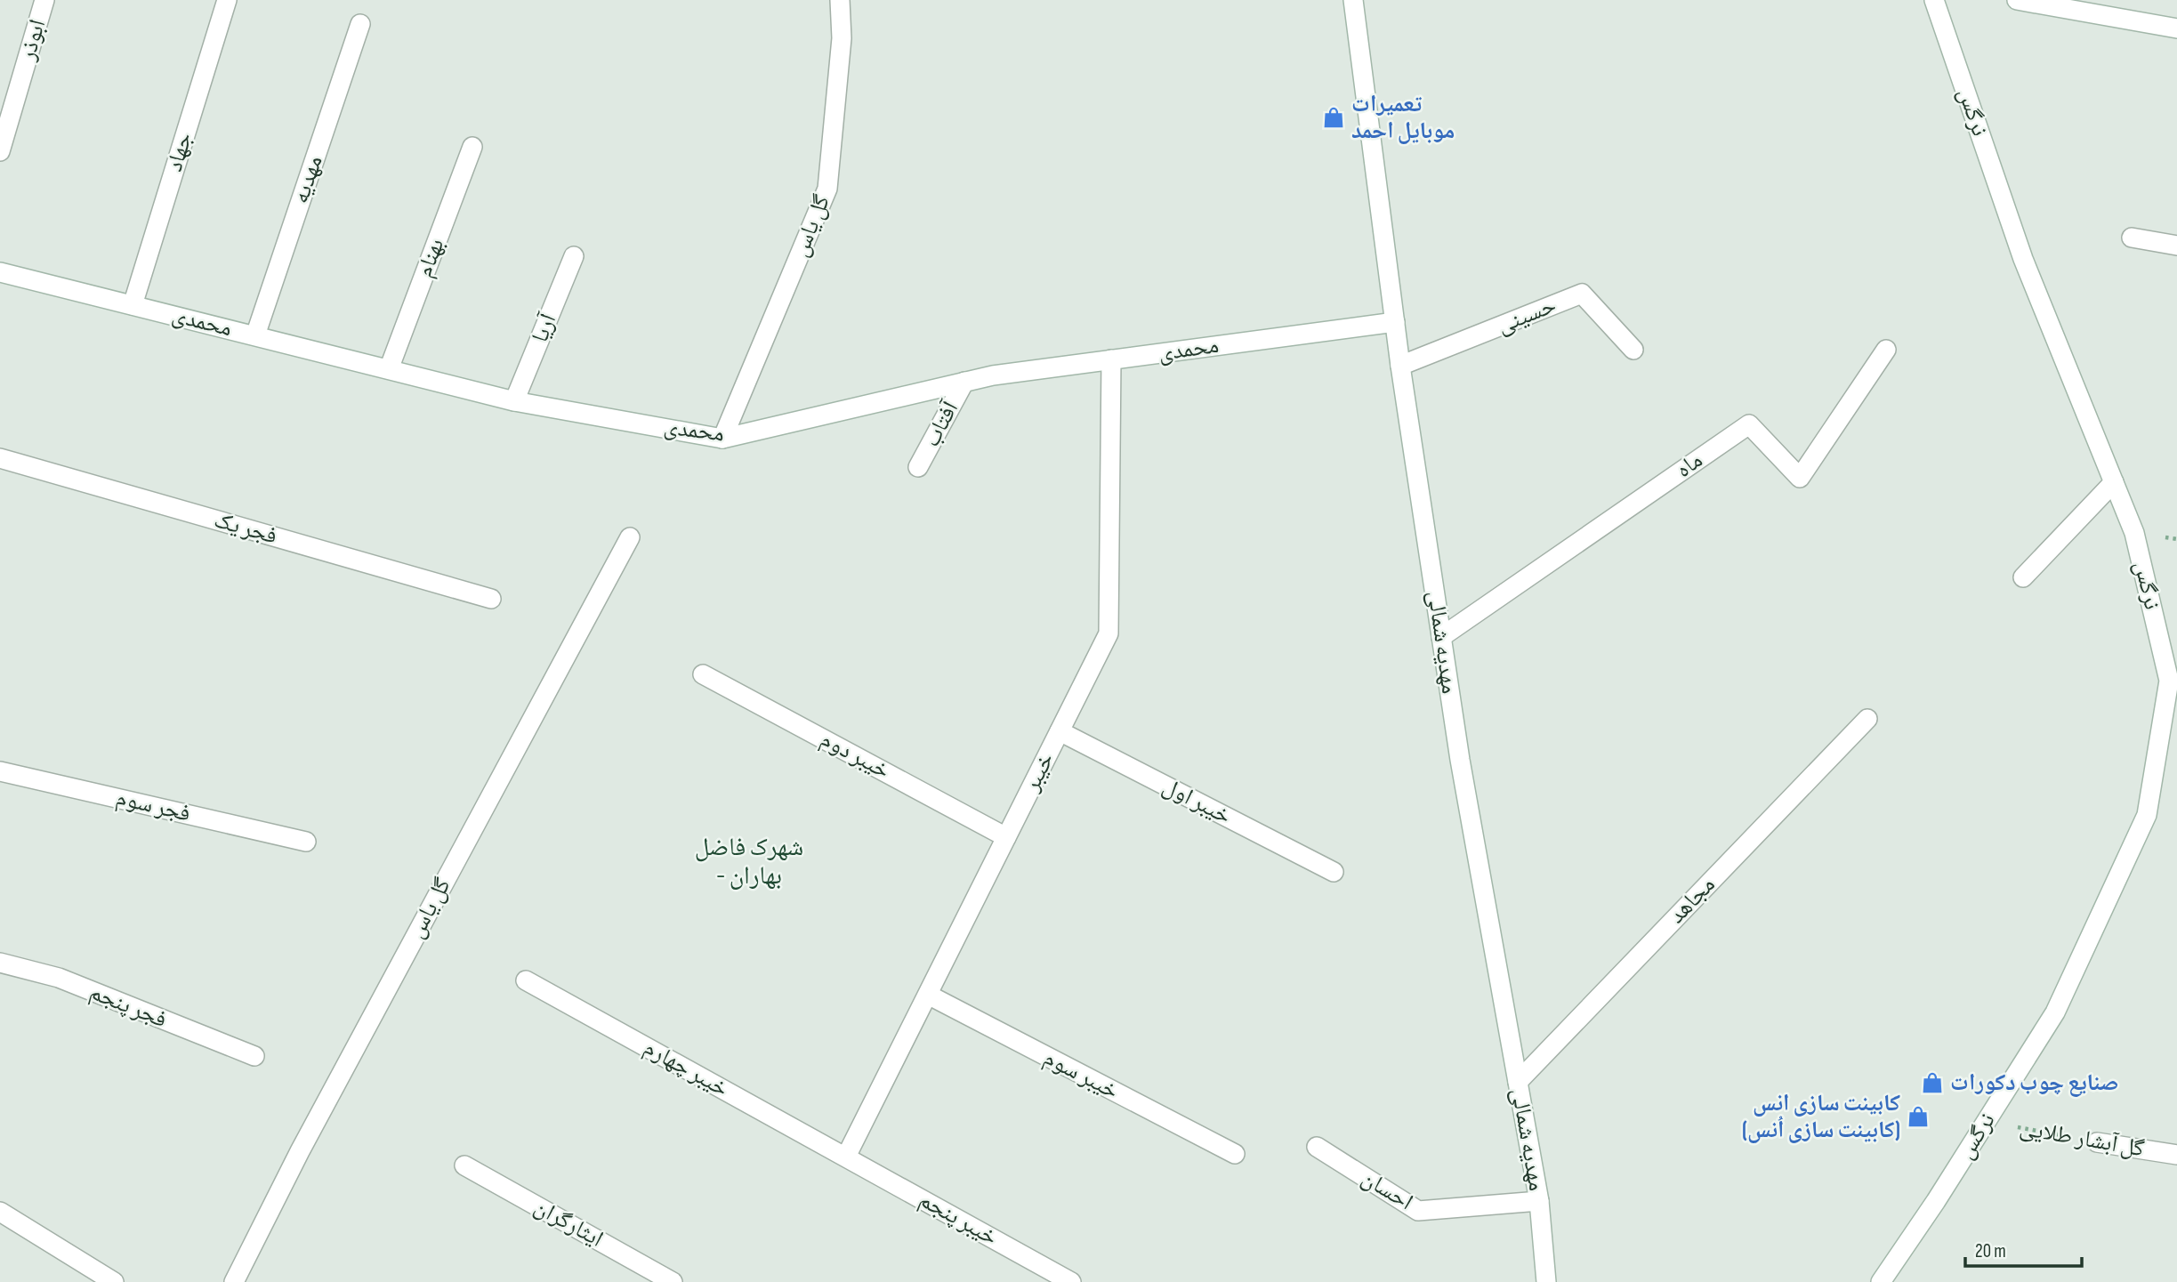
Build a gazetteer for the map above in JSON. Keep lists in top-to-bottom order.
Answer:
{
  "streets": {
    "street": [
      "ابوذر",
      "نرگس",
      "جهاد",
      "مهدیه",
      "گل یاس",
      "بهنام",
      "حسینی",
      "محمدی",
      "آریا",
      "آفتاب",
      "ماه",
      "فجر یک",
      "مهدیه شمالی",
      "خیبر دوم",
      "خیبر",
      "خیبر اول",
      "فجر سوم",
      "مجاهد",
      "فجر پنجم",
      "خیبر چهارم",
      "خیبر سوم",
      "گل آبشار طلایی",
      "احسان",
      "خیبر پنجم",
      "ایثارگران"
    ]
  },
  "crossings": [
    ["نرگس", "گل آبشار طلایی"],
    ["جهاد", "محمدی"],
    ["مهدیه", "محمدی"],
    ["گل یاس", "محمدی"],
    ["بهنام", "محمدی"],
    ["حسینی", "مهدیه شمالی"],
    ["محمدی", "آریا"],
    ["محمدی", "آفتاب"],
    ["محمدی", "مهدیه شمالی"],
    ["محمدی", "خیبر"],
    ["ماه", "مهدیه شمالی"],
    ["مهدیه شمالی", "مجاهد"],
    ["مهدیه شمالی", "احسان"],
    ["خیبر دوم", "خیبر"],
    ["خیبر", "خیبر اول"],
    ["خیبر", "خیبر چهارم"],
    ["خیبر", "خیبر سوم"],
    ["خیبر", "خیبر پنجم"],
    ["خیبر چهارم", "خیبر پنجم"]
  ],
  "districts": ["شهرک فاضل - بهاران"],
  "places": {
    "shop": ["تعمیرات موبایل احمد", "صنایع چوب دکورات", "کابینت سازی انس (کابینت سازی اُنس)"]
  },
  "scale_bar": "20 m"
}
